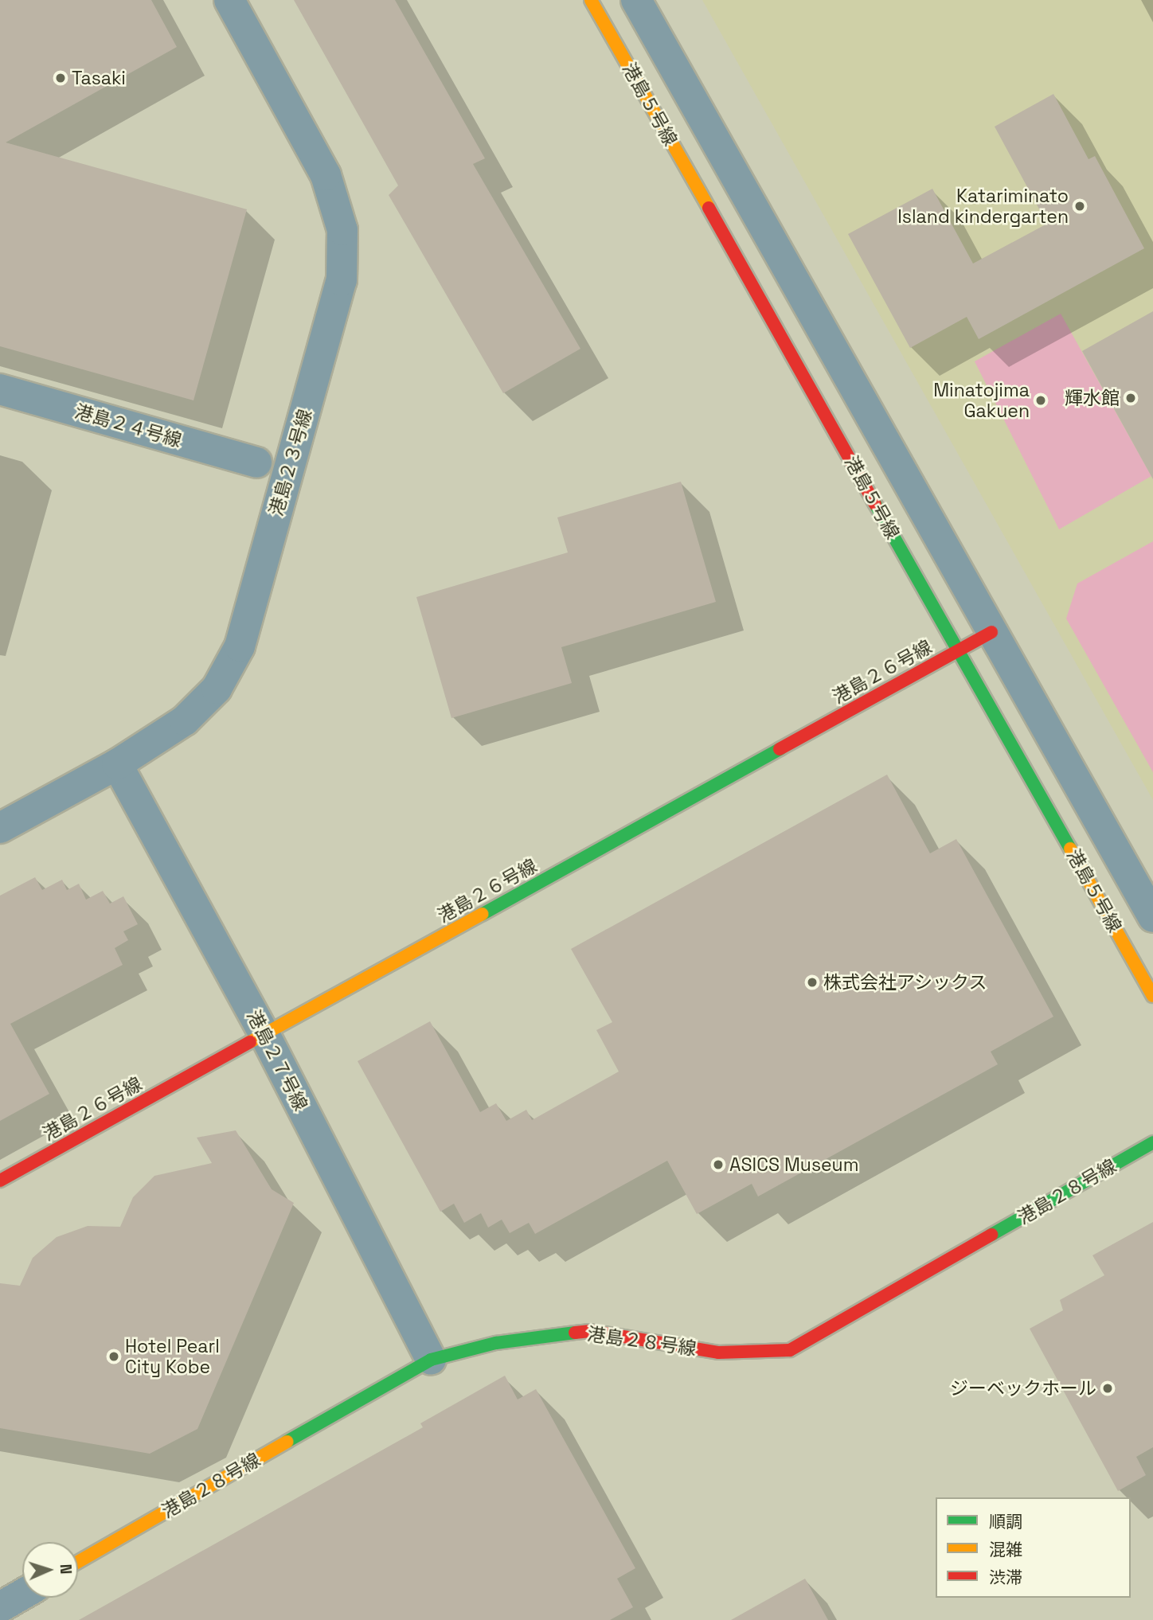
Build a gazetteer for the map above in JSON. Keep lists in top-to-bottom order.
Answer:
{
  "streets": {
    "street": [
      "港島５号線",
      "港島２４号線",
      "港島２３号線",
      "港島２６号線",
      "港島２７号線",
      "港島２８号線"
    ]
  },
  "crossings": [
    ["港島５号線", "港島２６号線"],
    ["港島２３号線", "港島２７号線"],
    ["港島２６号線", "港島２７号線"],
    ["港島２７号線", "港島２８号線"]
  ],
  "places": [
    "Tasaki",
    "Katariminato Island kindergarten",
    "輝水館",
    "Minatojima Gakuen",
    "株式会社アシックス",
    "ASICS Museum",
    "Hotel Pearl City Kobe",
    "ジーベックホール"
  ],
  "legend": ["順調", "混雑", "渋滞"],
  "north": "right"
}
